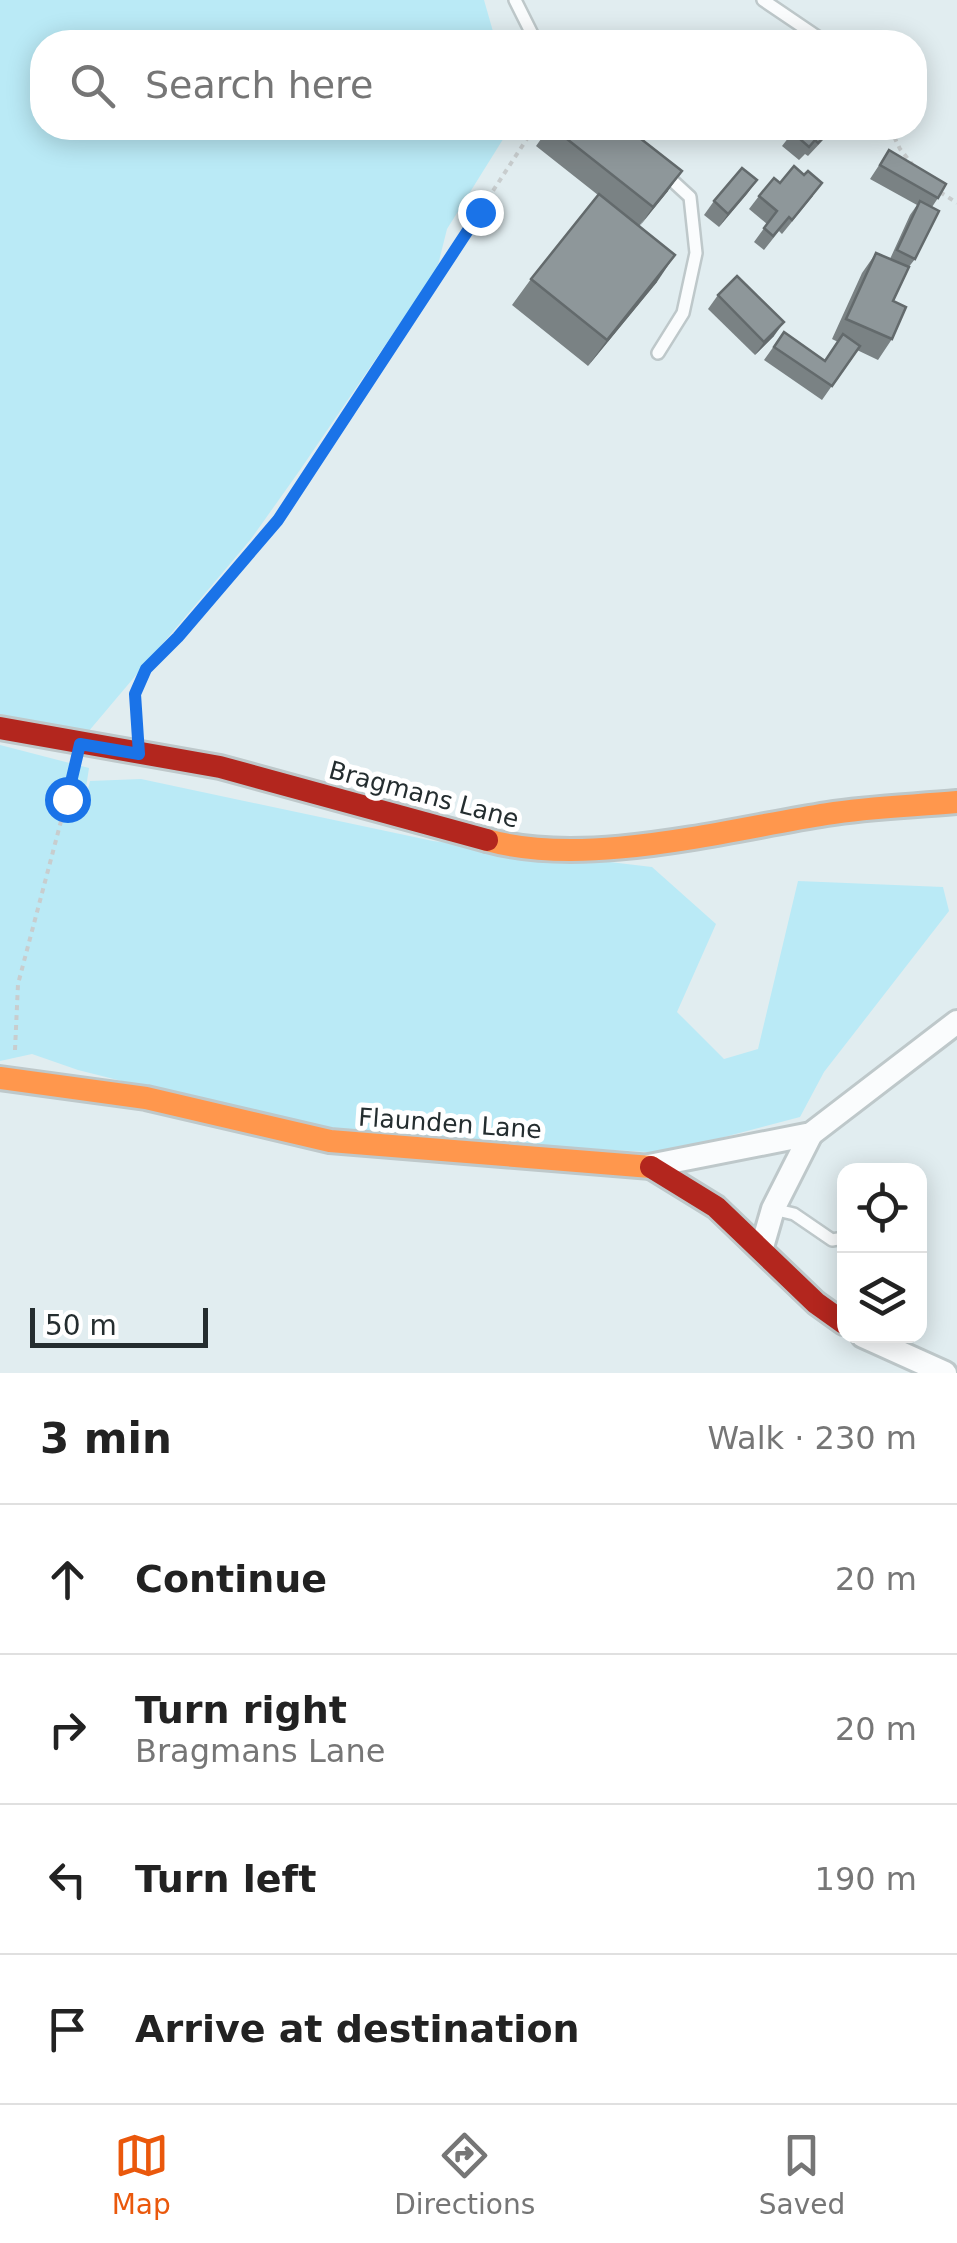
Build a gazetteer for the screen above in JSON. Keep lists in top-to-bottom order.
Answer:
{
  "streets": {
    "street": ["Bragmans Lane", "Flaunden Lane"]
  },
  "scale_bar": "50 m",
  "page": {
    "search": "Search here",
    "scale": "50 m",
    "heading": ["3 min", "Walk · 230 m"],
    "list": [
      ["Continue", "20 m"],
      ["Turn right", "Bragmans Lane", "20 m"],
      ["Turn left", "190 m"],
      "Arrive at destination"
    ],
    "nav": ["Map", "Directions", "Saved"]
  }
}
